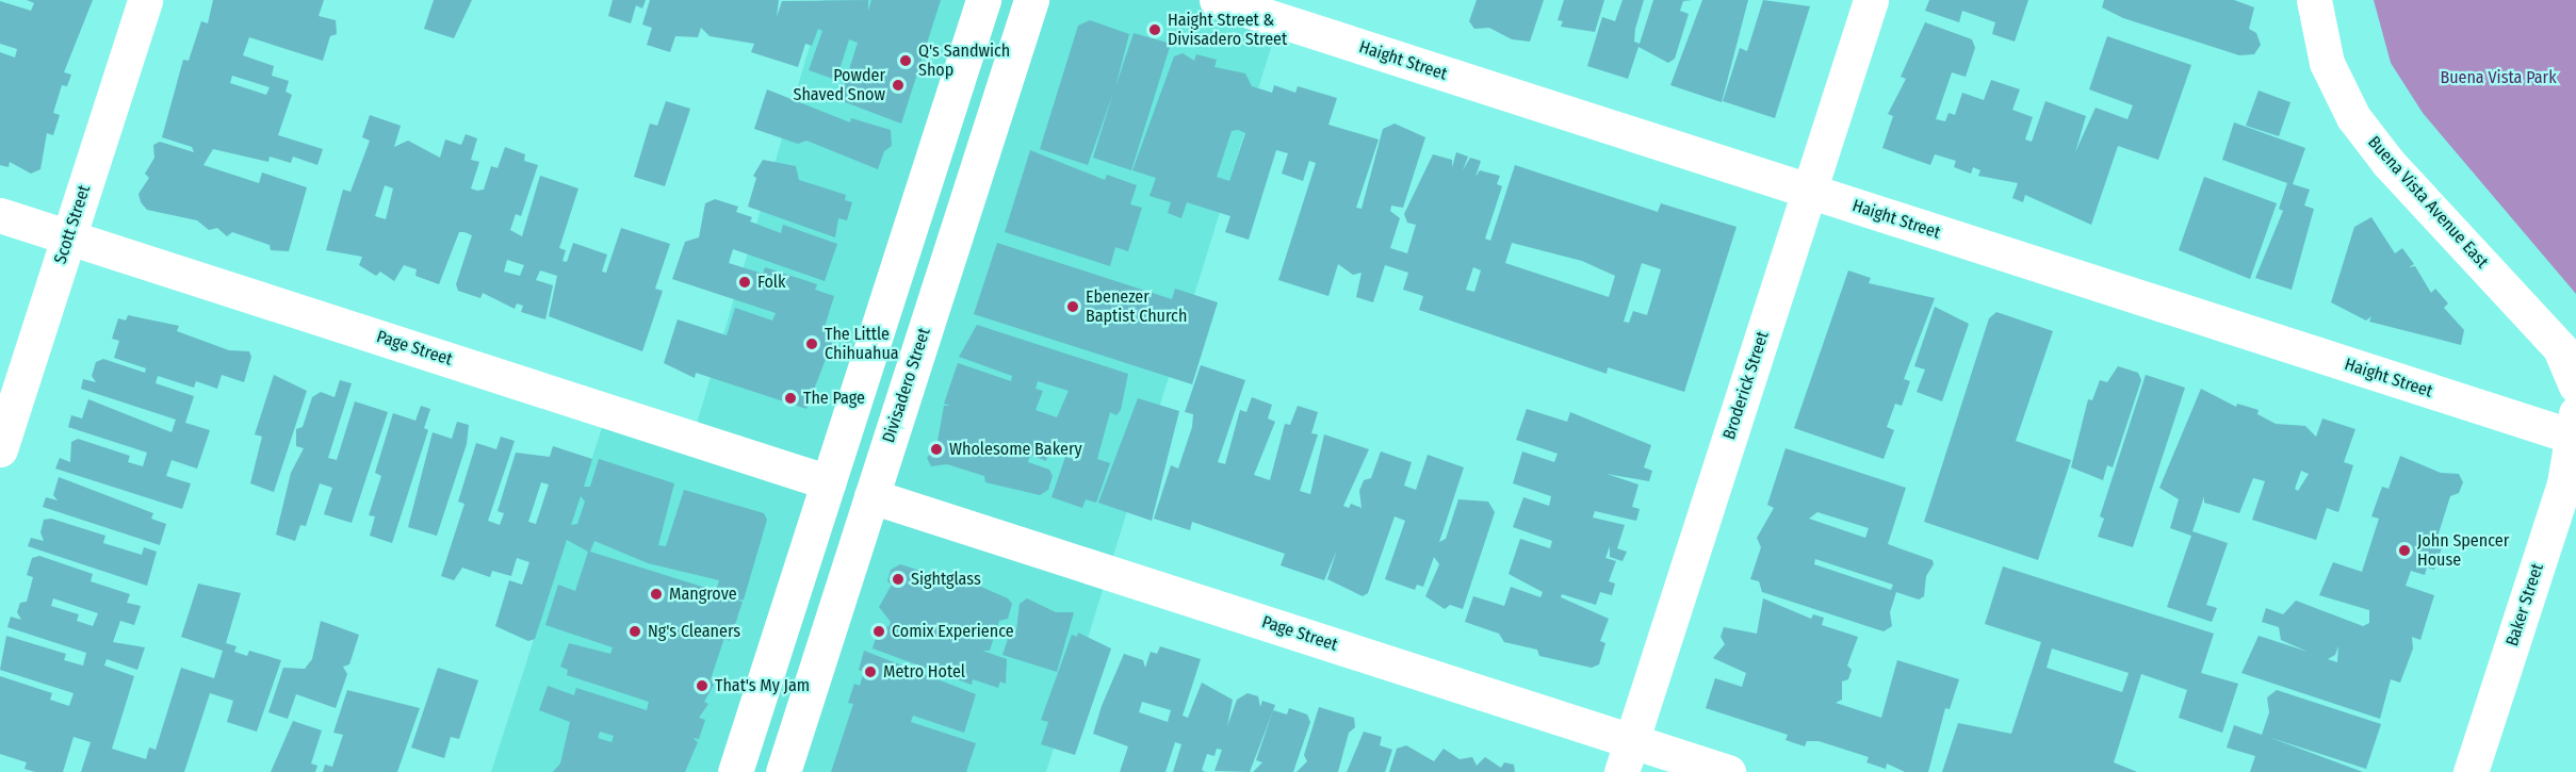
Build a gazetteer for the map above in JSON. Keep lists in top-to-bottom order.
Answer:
{
  "streets": {
    "street": [
      "Haight Street",
      "Buena Vista Avenue East",
      "Scott Street",
      "Page Street",
      "Divisadero Street",
      "Broderick Street",
      "Baker Street"
    ]
  },
  "crossings": [
    ["Haight Street", "Broderick Street"],
    ["Haight Street", "Baker Street"],
    ["Scott Street", "Page Street"],
    ["Page Street", "Divisadero Street"],
    ["Page Street", "Broderick Street"]
  ],
  "parks": ["Buena Vista Park"],
  "places": [
    "Haight Street & Divisadero Street",
    "Q's Sandwich Shop",
    "Powder Shaved Snow",
    "Folk",
    "Ebenezer Baptist Church",
    "The Little Chihuahua",
    "The Page",
    "Wholesome Bakery",
    "John Spencer House",
    "Sightglass",
    "Mangrove",
    "Ng's Cleaners",
    "Comix Experience",
    "Metro Hotel",
    "That's My Jam"
  ]
}
